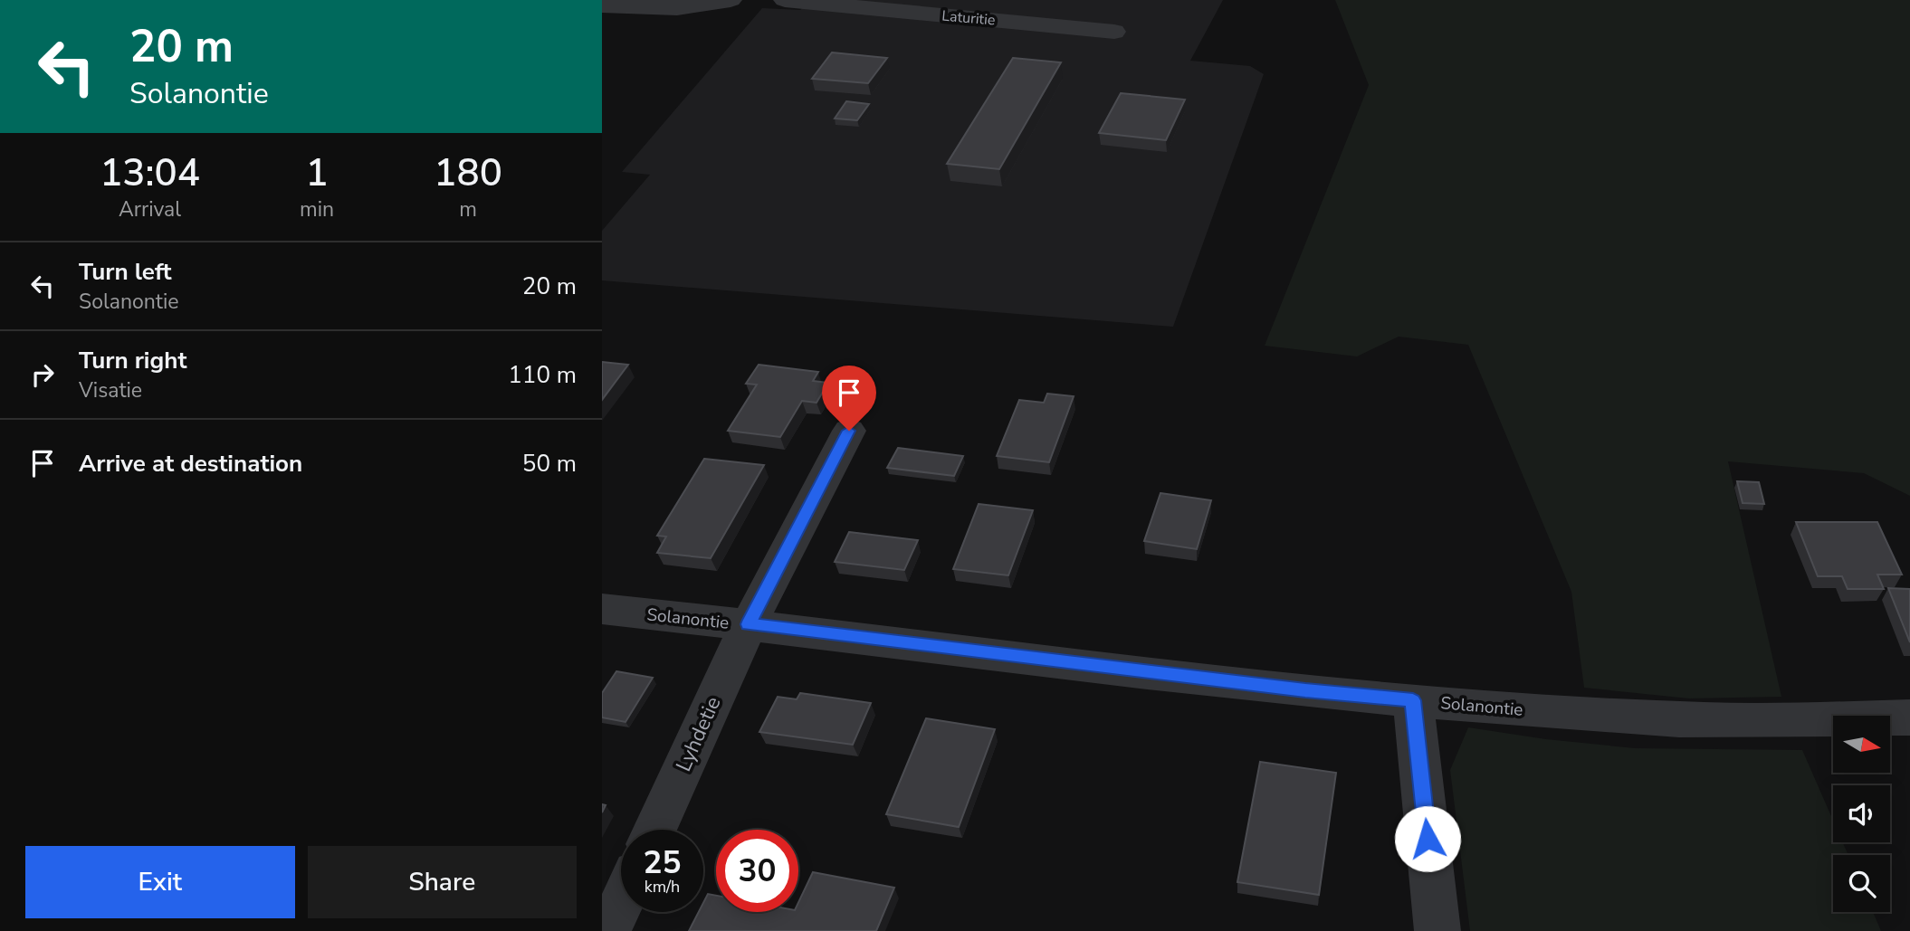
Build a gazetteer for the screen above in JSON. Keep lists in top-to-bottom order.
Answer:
{
  "streets": {
    "street": ["Laturitie", "Solanontie", "Lyhdetie"]
  },
  "crossings": [
    ["Solanontie", "Lyhdetie"]
  ],
  "north": "right",
  "page": {
    "turn": ["20 m", "Solanontie"],
    "eta": [
      "13:04",
      "Arrival",
      "1",
      "min",
      "180",
      "m"
    ],
    "list": [
      {
        "name": "Turn left",
        "note": "Solanontie",
        "value": "20 m"
      },
      {
        "name": "Turn right",
        "note": "Visatie",
        "value": "110 m"
      },
      {
        "name": "Arrive at destination",
        "value": "50 m"
      }
    ],
    "speed": "25 km/h",
    "limit": "30",
    "buttons": ["Exit", "Share"]
  }
}
